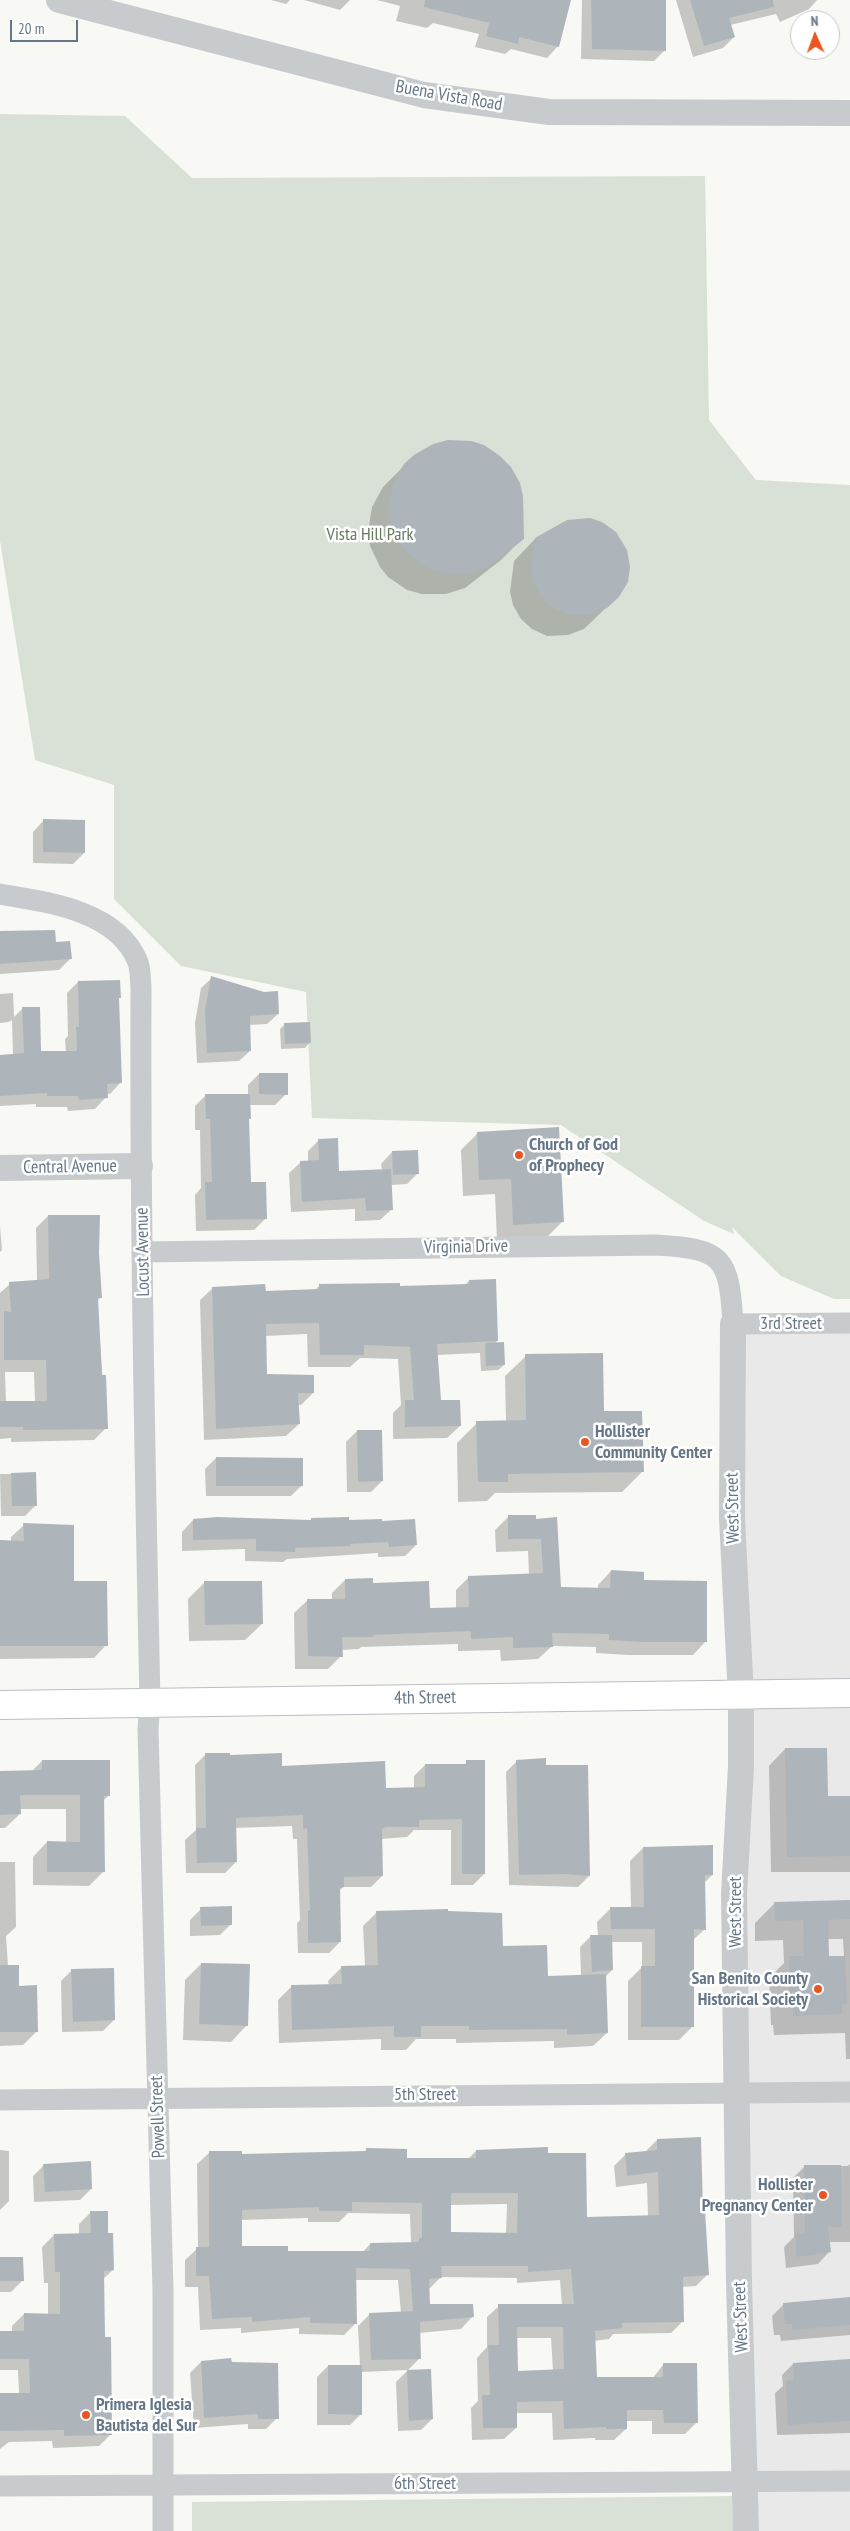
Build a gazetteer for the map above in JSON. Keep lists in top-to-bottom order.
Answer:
{
  "streets": {
    "main road": ["4th Street"],
    "street": [
      "Buena Vista Road",
      "Central Avenue",
      "Virginia Drive",
      "Locust Avenue",
      "3rd Street",
      "West Street",
      "5th Street",
      "Powell Street",
      "6th Street"
    ]
  },
  "crossings": [
    ["Central Avenue", "Locust Avenue"],
    ["Virginia Drive", "Locust Avenue"],
    ["Virginia Drive", "3rd Street"],
    ["Virginia Drive", "West Street"],
    ["Locust Avenue", "4th Street"],
    ["Locust Avenue", "Powell Street"],
    ["3rd Street", "West Street"],
    ["West Street", "4th Street"],
    ["West Street", "5th Street"],
    ["West Street", "6th Street"],
    ["4th Street", "Powell Street"],
    ["5th Street", "Powell Street"],
    ["Powell Street", "6th Street"]
  ],
  "parks": ["Vista Hill Park"],
  "places": [
    "Church of God of Prophecy",
    "Hollister Community Center",
    "San Benito County Historical Society",
    "Hollister Pregnancy Center",
    "Primera Iglesia Bautista del Sur"
  ],
  "scale_bar": "20 m",
  "north": "top"
}
